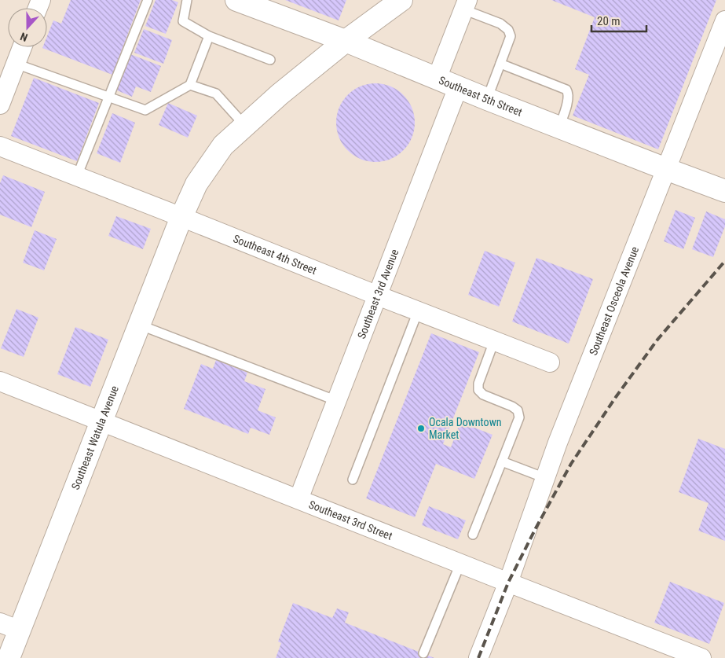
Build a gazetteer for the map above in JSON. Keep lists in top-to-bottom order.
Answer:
{
  "streets": {
    "street": [
      "Southeast 5th Street",
      "Southeast 4th Street",
      "Southeast 3rd Avenue",
      "Southeast Osceola Avenue",
      "Southeast Watula Avenue",
      "Southeast 3rd Street"
    ]
  },
  "crossings": [
    ["Southeast 5th Street", "Southeast 3rd Avenue"],
    ["Southeast 5th Street", "Southeast Osceola Avenue"],
    ["Southeast 4th Street", "Southeast 3rd Avenue"],
    ["Southeast 4th Street", "Southeast Watula Avenue"],
    ["Southeast 3rd Avenue", "Southeast 3rd Street"],
    ["Southeast Osceola Avenue", "Southeast 3rd Street"],
    ["Southeast Watula Avenue", "Southeast 3rd Street"]
  ],
  "places": ["Ocala Downtown Market"],
  "scale_bar": "20 m",
  "north": "bottom"
}
